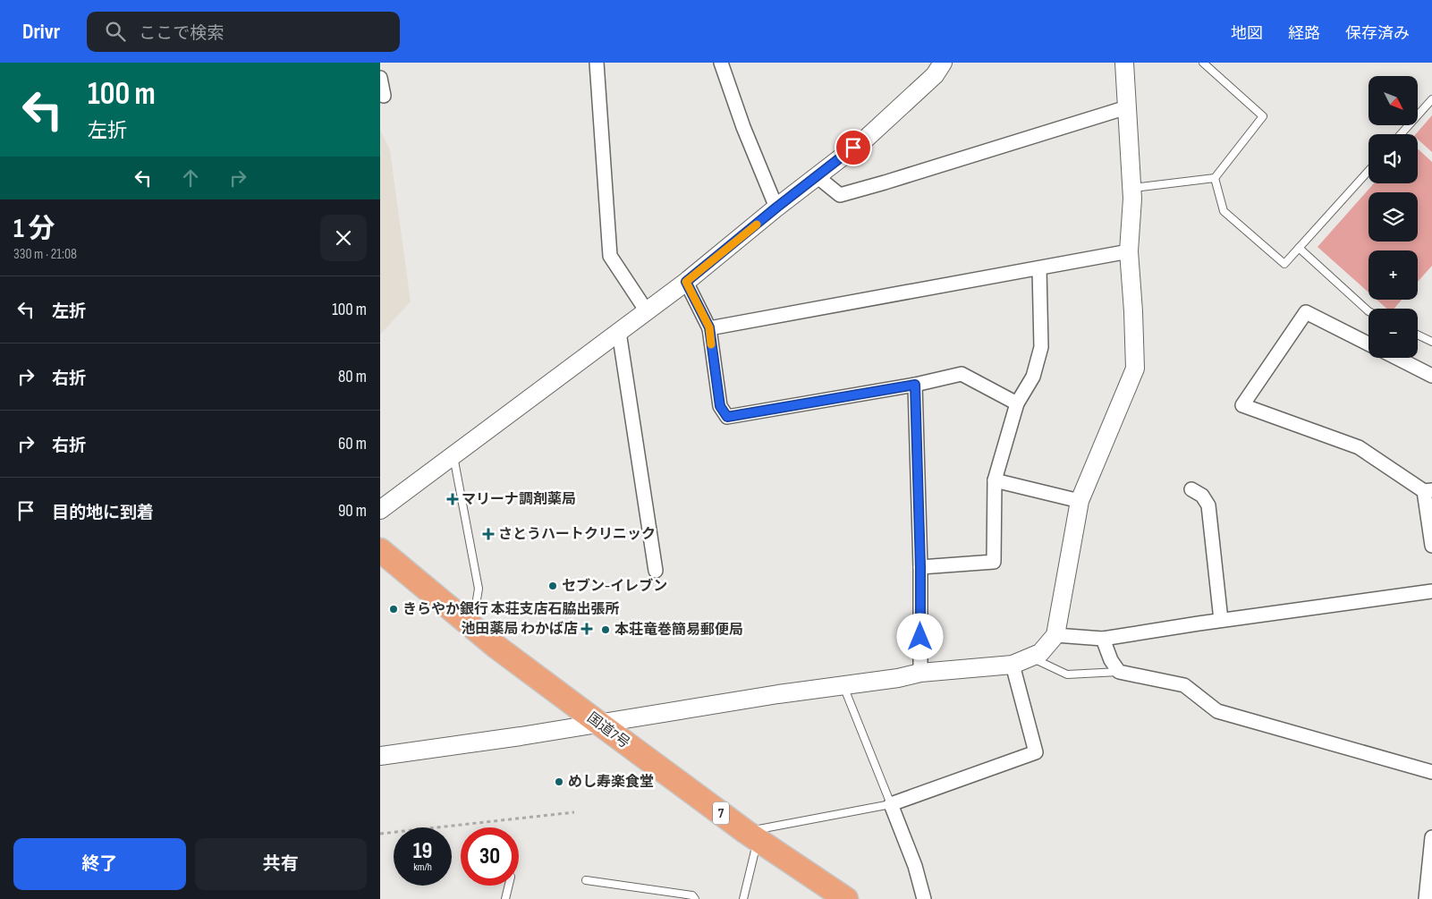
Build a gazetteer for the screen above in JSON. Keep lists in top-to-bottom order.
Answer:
{
  "streets": {
    "highway": ["国道7号", "7"]
  },
  "places": {
    "health": ["マリーナ調剤薬局", "さとうハートクリニック", "池田薬局 わかば店"],
    "other": [
      "セブン-イレブン",
      "きらやか銀行 本荘支店石脇出張所",
      "本荘竜巻簡易郵便局",
      "めし寿楽食堂"
    ]
  },
  "north": "bottom right",
  "page": {
    "header": "Drivr",
    "search": "ここで検索",
    "nav": ["地図", "経路", "保存済み"],
    "turn": ["100 m", "左折"],
    "map_buttons": ["+", "−"],
    "heading": ["1 分", "330 m · 21:08"],
    "list": [
      {
        "name": "左折",
        "value": "100 m"
      },
      {
        "name": "右折",
        "value": "80 m"
      },
      {
        "name": "右折",
        "value": "60 m"
      },
      {
        "name": "目的地に到着",
        "value": "90 m"
      }
    ],
    "speed": "19 km/h",
    "limit": "30",
    "buttons": ["終了", "共有"]
  }
}
